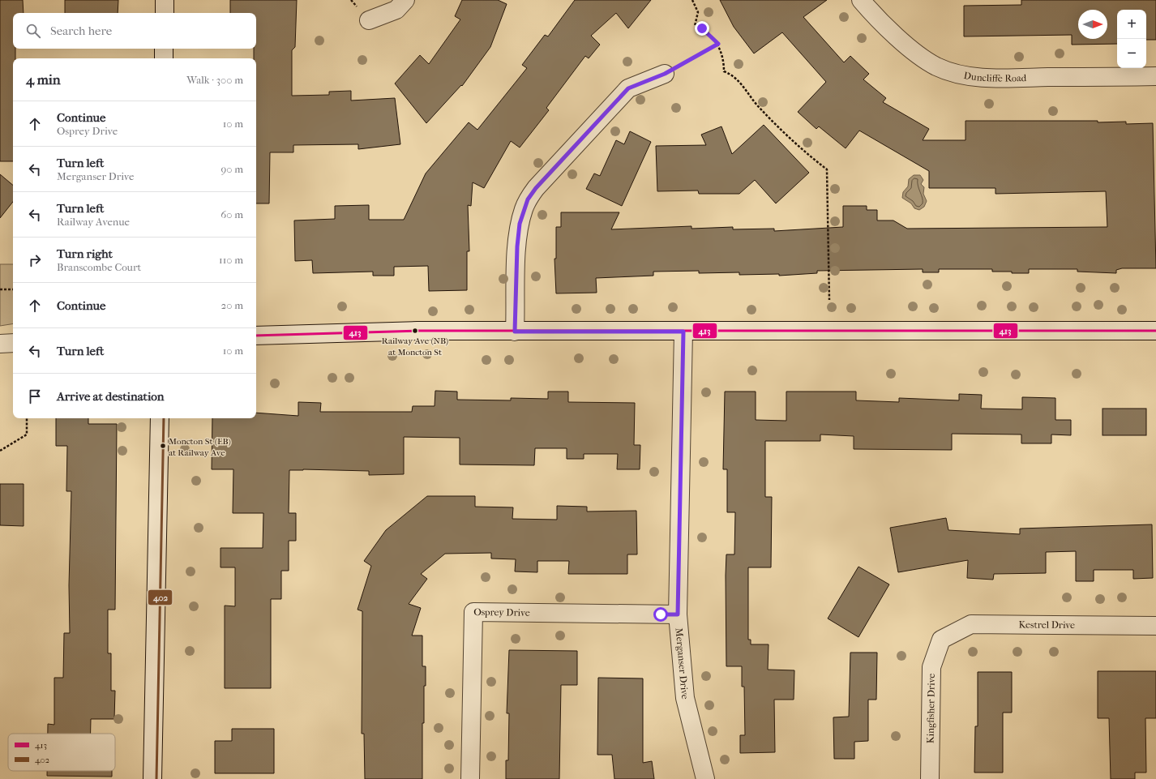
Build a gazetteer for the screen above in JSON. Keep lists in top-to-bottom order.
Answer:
{
  "streets": {
    "street": [
      "Duncliffe Road",
      "Osprey Drive",
      "Kestrel Drive",
      "Merganser Drive",
      "Kingfisher Drive"
    ]
  },
  "crossings": [
    ["Osprey Drive", "Merganser Drive"],
    ["Kestrel Drive", "Kingfisher Drive"]
  ],
  "places": ["Railway Ave (NB) at Moncton St", "Moncton St (EB) at Railway Ave"],
  "lines": ["transit line 413", "transit line 402"],
  "legend": ["413", "402"],
  "north": "right",
  "page": {
    "map_buttons": ["+", "−"],
    "search": "Search here",
    "heading": ["4 min", "Walk · 300 m"],
    "list": [
      ["Continue", "Osprey Drive", "10 m"],
      ["Turn left", "Merganser Drive", "90 m"],
      ["Turn left", "Railway Avenue", "60 m"],
      ["Turn right", "Branscombe Court", "110 m"],
      ["Continue", "20 m"],
      ["Turn left", "10 m"],
      "Arrive at destination"
    ]
  }
}
